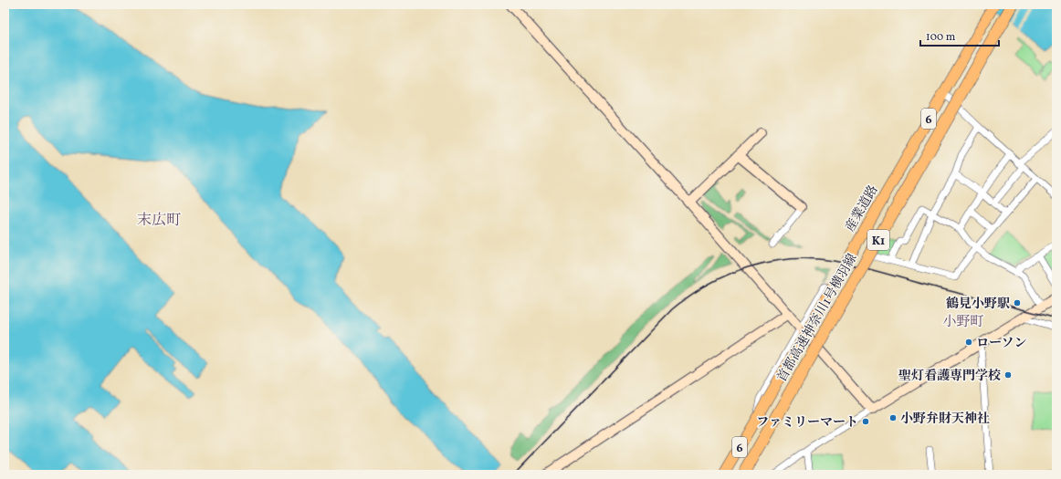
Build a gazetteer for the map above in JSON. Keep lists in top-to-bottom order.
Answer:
{
  "streets": {
    "highway": ["K1", "首都高速神奈川1号横羽線"],
    "main road": ["6", "産業道路"]
  },
  "districts": ["末広町", "小野町"],
  "places": [
    "鶴見小野駅",
    "ローソン",
    "聖灯看護専門学校",
    "小野弁財天神社",
    "ファミリーマート"
  ],
  "scale_bar": "100 m"
}
